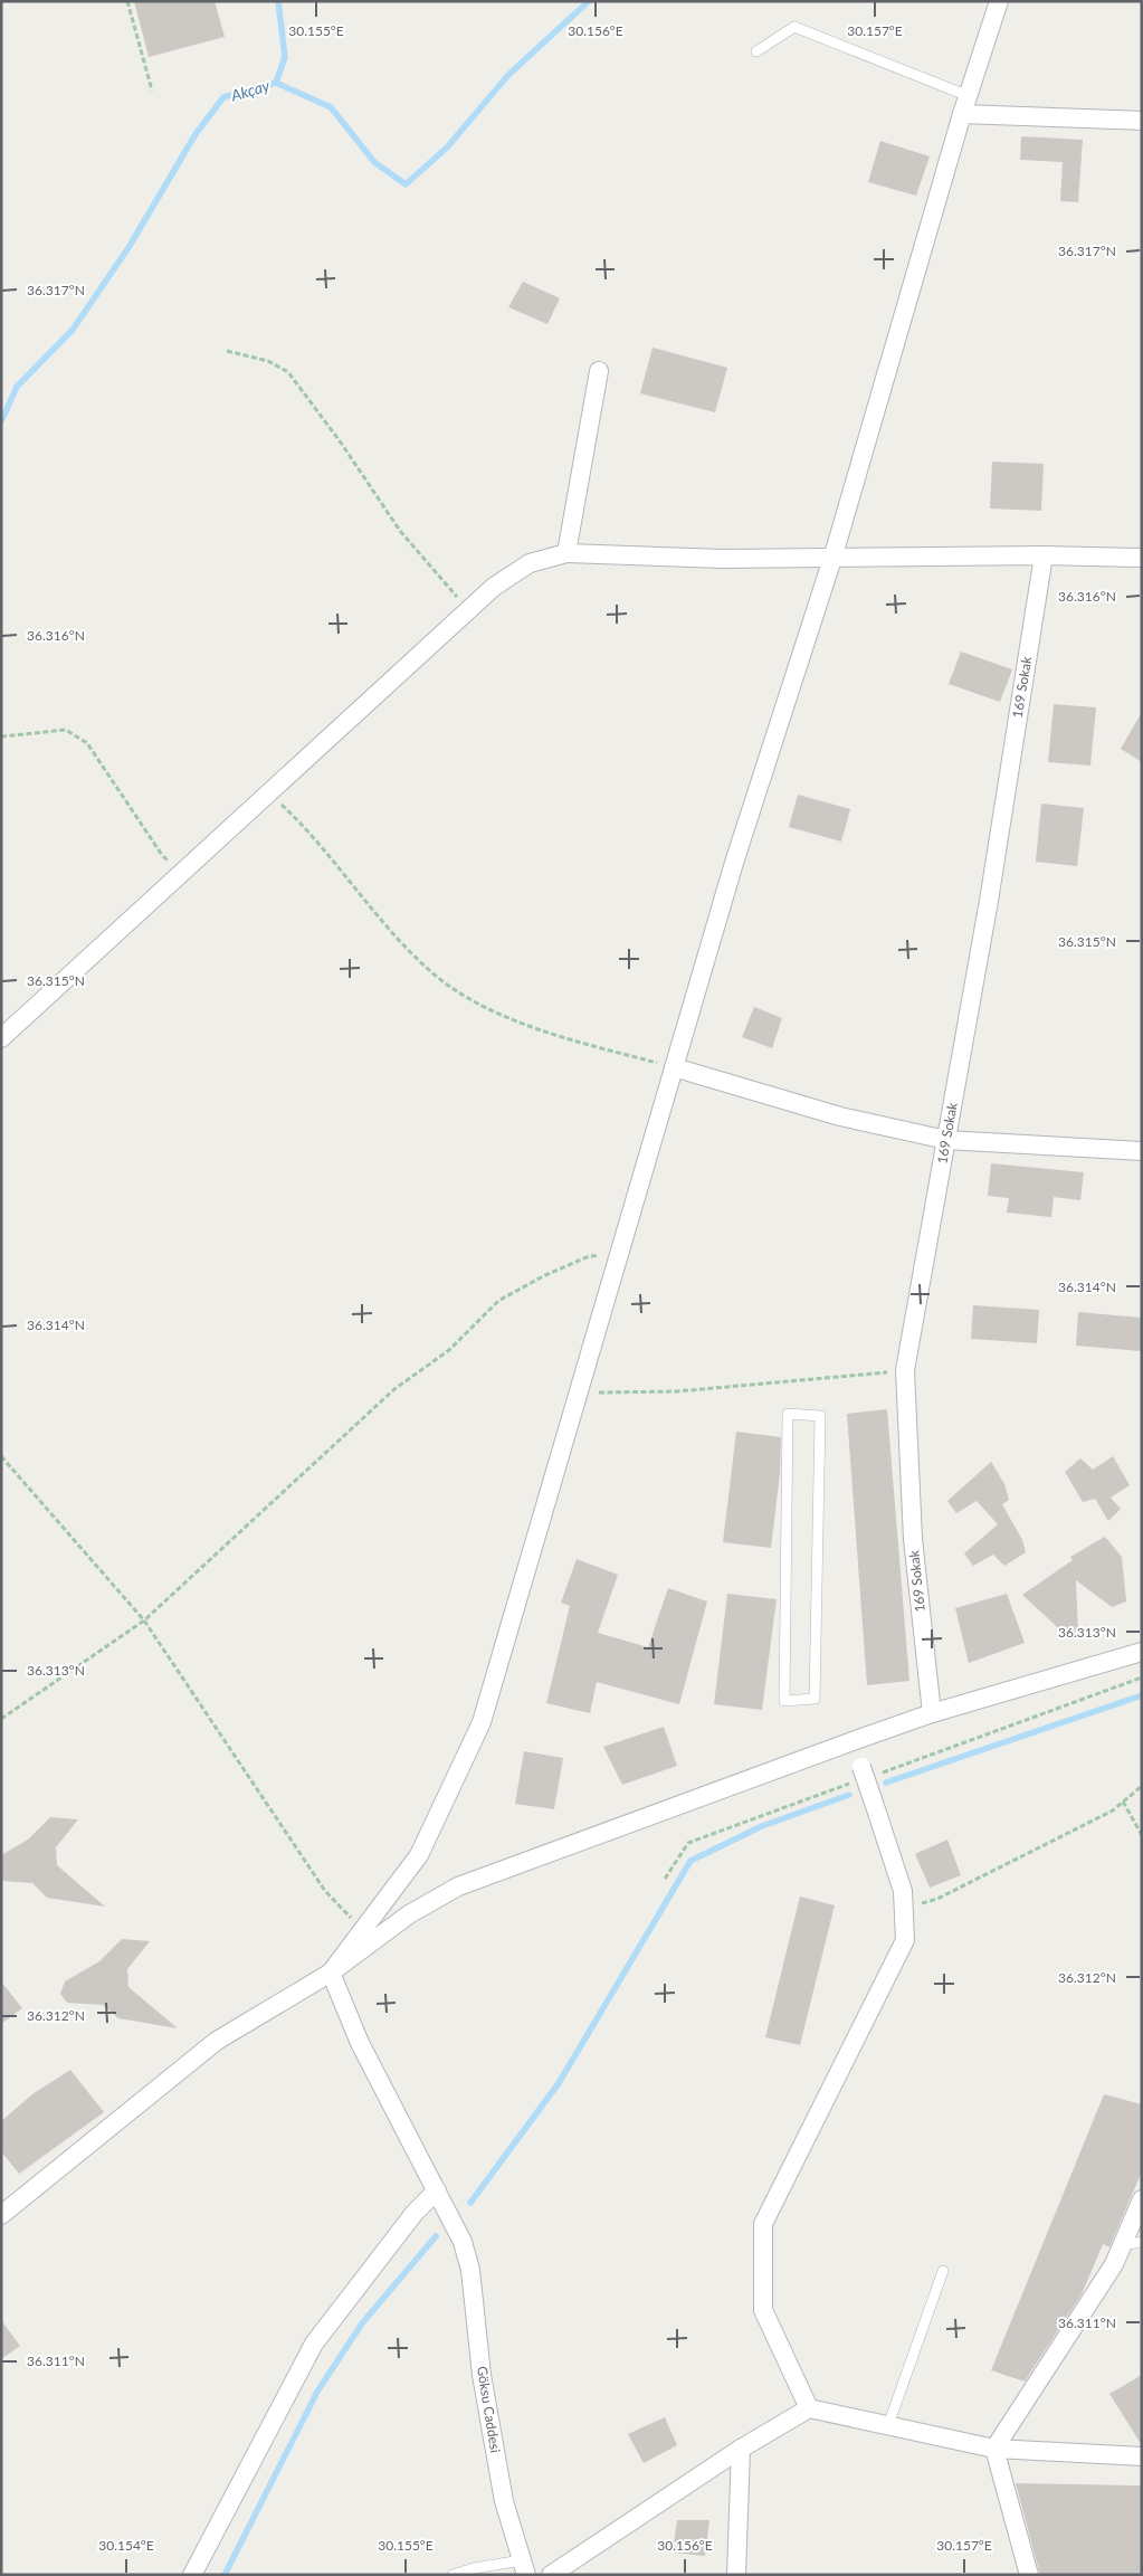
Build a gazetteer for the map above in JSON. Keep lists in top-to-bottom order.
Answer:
{
  "streets": {
    "street": ["169 Sokak", "Göksu Caddesi"]
  },
  "water": ["Akçay"],
  "coordinates": [
    "30.155°E",
    "30.156°E",
    "30.157°E",
    "36.317°N",
    "36.316°N",
    "36.315°N",
    "36.314°N",
    "36.313°N",
    "36.312°N",
    "36.311°N",
    "30.154°E"
  ]
}
